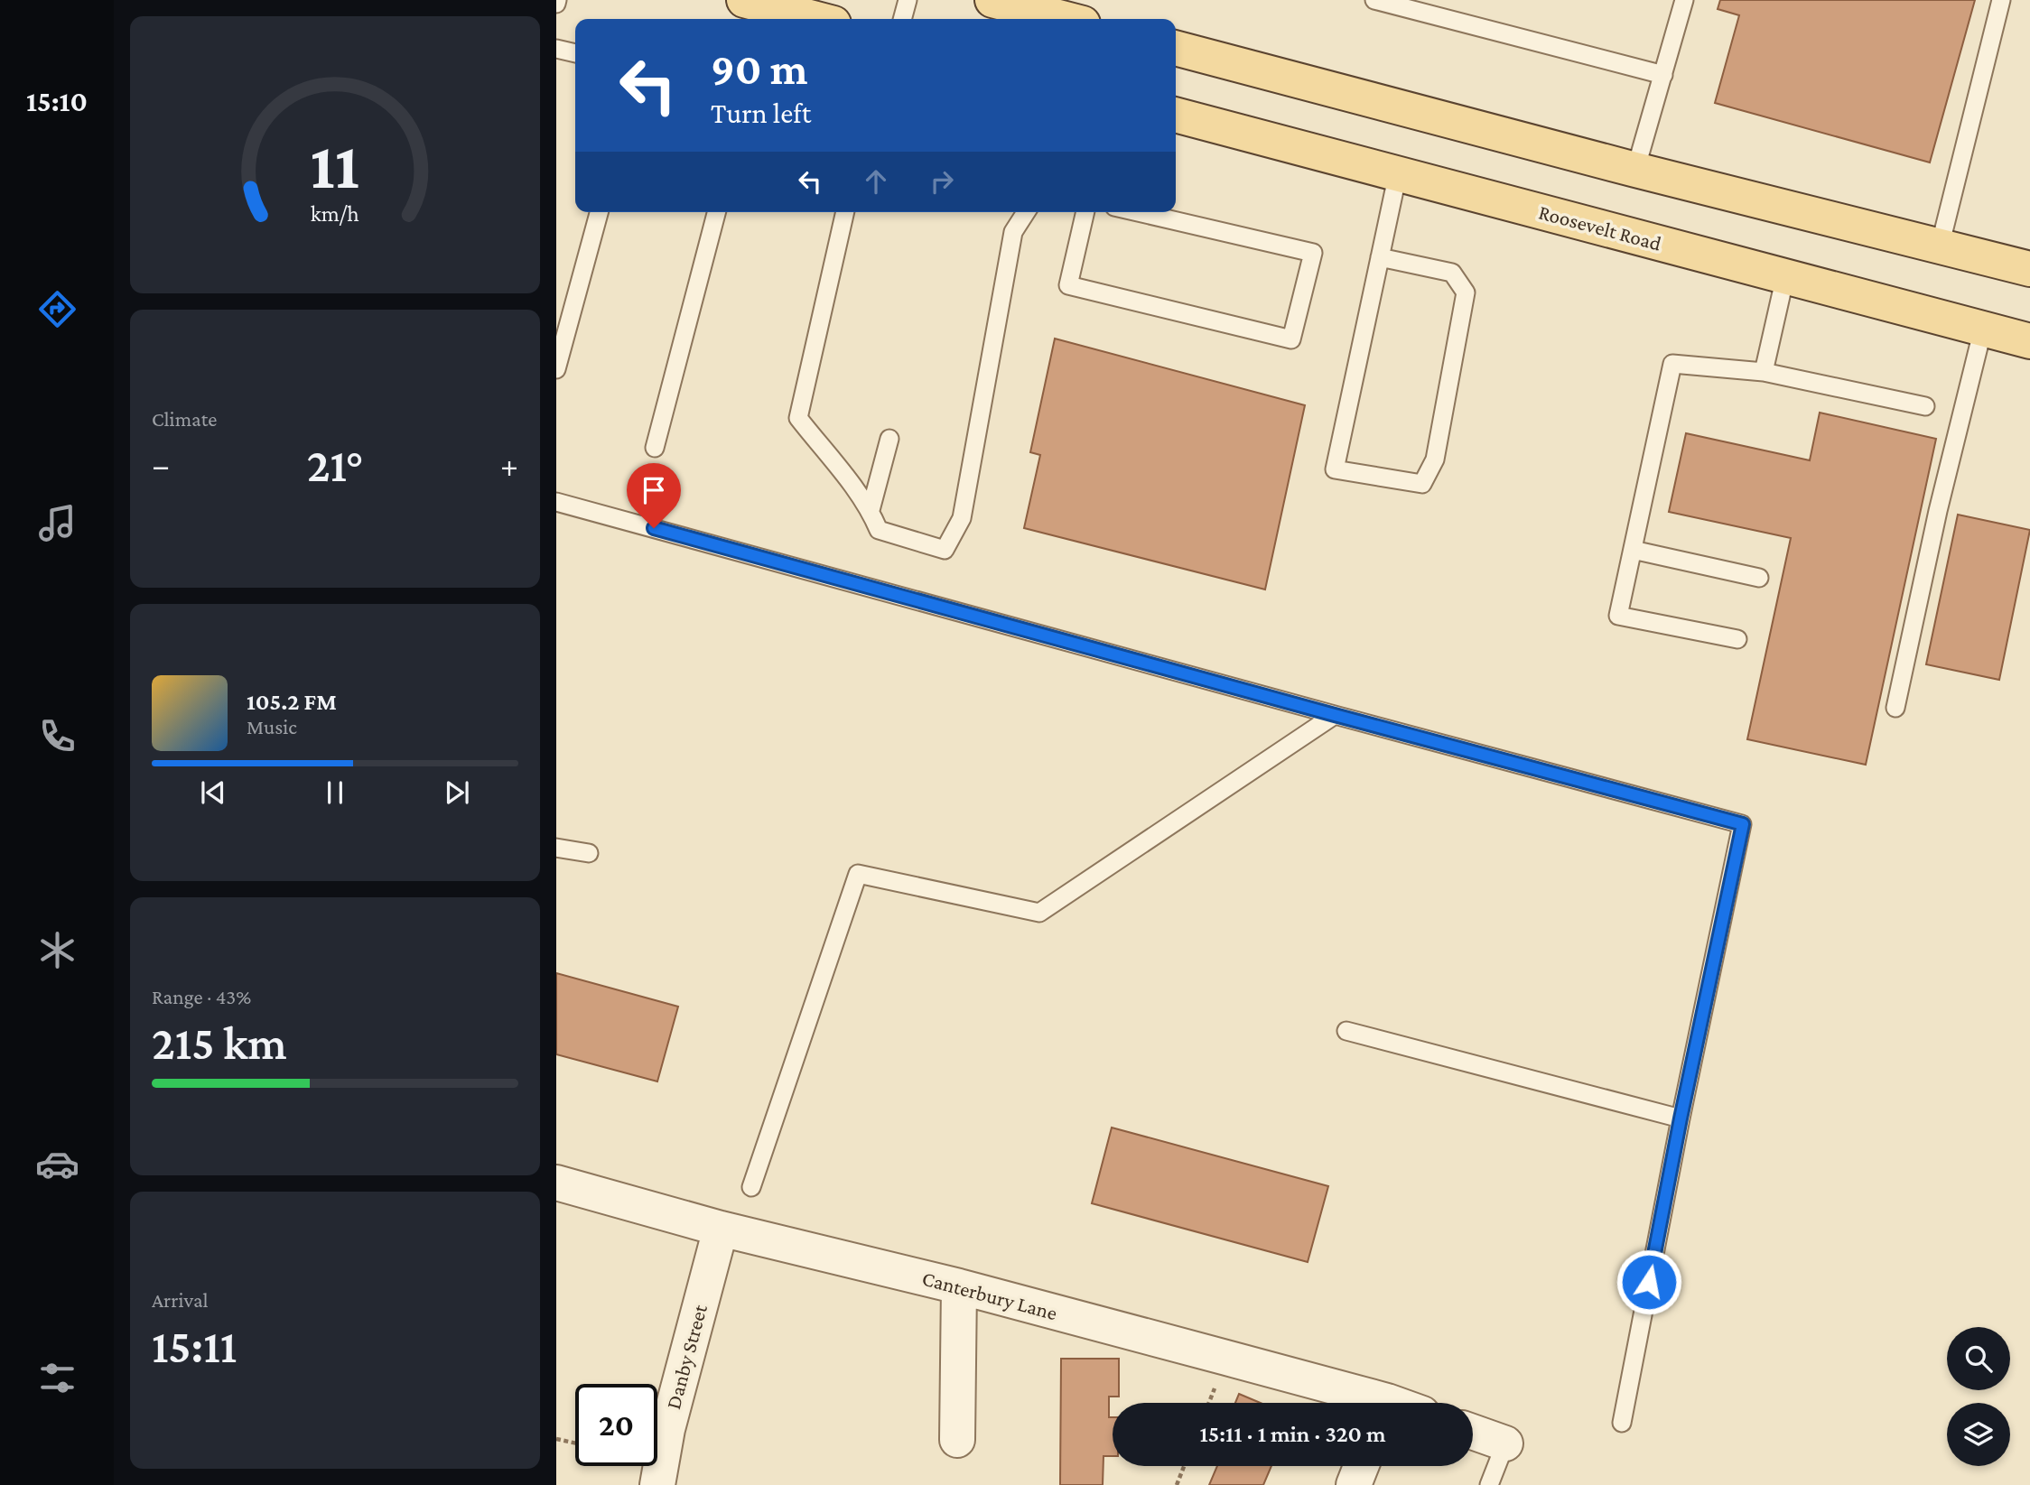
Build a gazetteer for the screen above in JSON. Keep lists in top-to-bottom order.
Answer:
{
  "streets": {
    "main road": ["Roosevelt Road"],
    "street": ["Canterbury Lane", "Danby Street"]
  },
  "crossings": [
    ["Canterbury Lane", "Danby Street"]
  ],
  "page": {
    "tabs": "15:10",
    "turn": ["90 m", "Turn left"],
    "tile": [
      "Climate",
      ["Range · 43%", "215 km"],
      ["Arrival", "15:11"]
    ],
    "heat": ["−", "21°", "+"],
    "song": ["105.2 FM", "Music"],
    "limit": "20",
    "trip": "15:11 · 1 min · 320 m",
    "gauge": ["11", "km/h"]
  }
}
